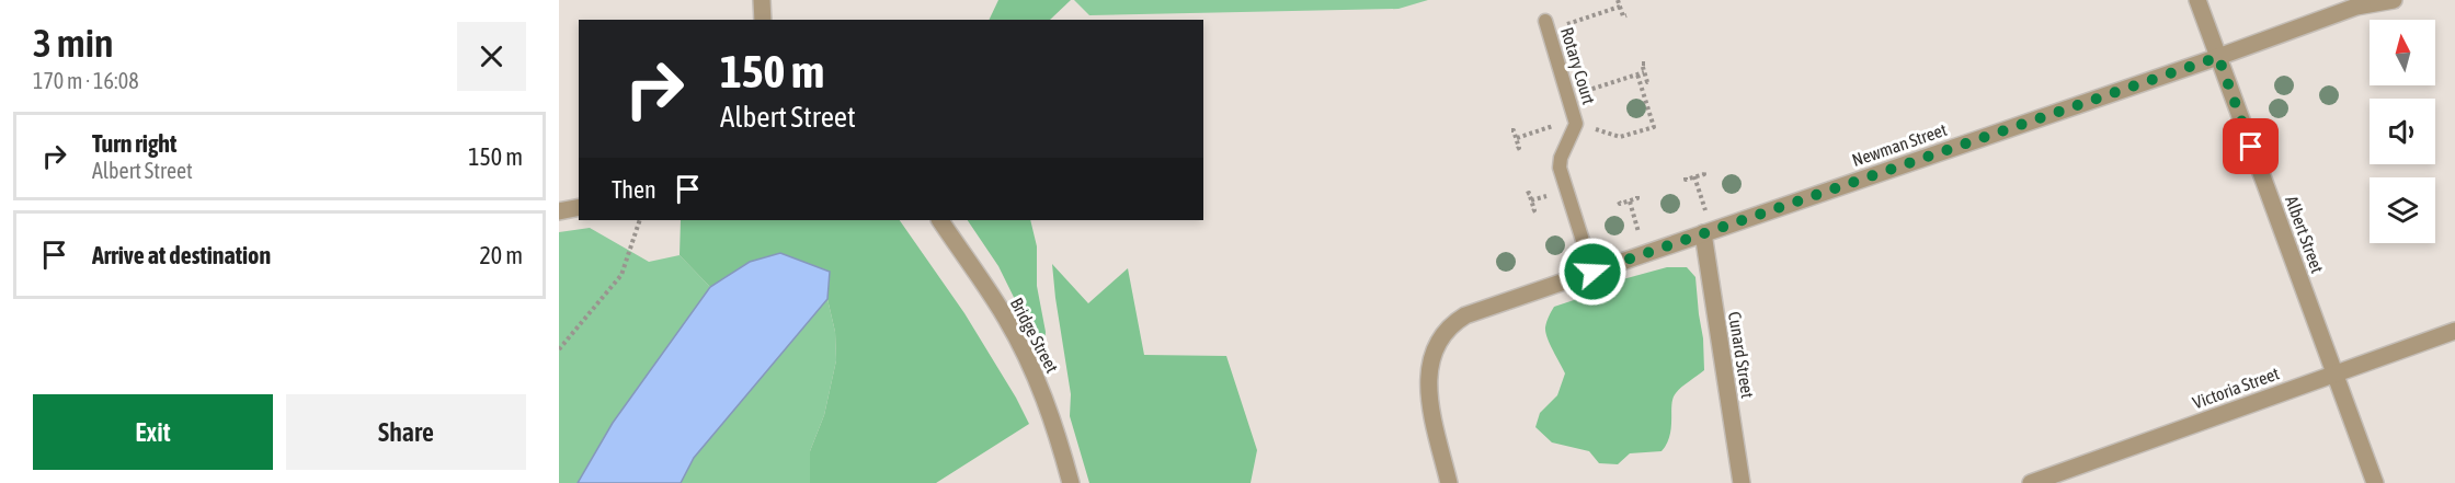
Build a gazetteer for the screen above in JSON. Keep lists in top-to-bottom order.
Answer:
{
  "streets": {
    "street": [
      "Newman Street",
      "Albert Street",
      "Bridge Street",
      "Cunard Street",
      "Victoria Street"
    ],
    "lane": ["Rotary Court"]
  },
  "crossings": [
    ["Rotary Court", "Newman Street"],
    ["Newman Street", "Albert Street"],
    ["Newman Street", "Cunard Street"],
    ["Albert Street", "Victoria Street"]
  ],
  "north": "top",
  "page": {
    "heading": ["3 min", "170 m · 16:08"],
    "turn": ["150 m", "Albert Street"],
    "list": [
      {
        "name": "Turn right",
        "note": "Albert Street",
        "value": "150 m"
      },
      {
        "name": "Arrive at destination",
        "value": "20 m"
      }
    ],
    "then": "Then",
    "buttons": ["Exit", "Share"]
  }
}
